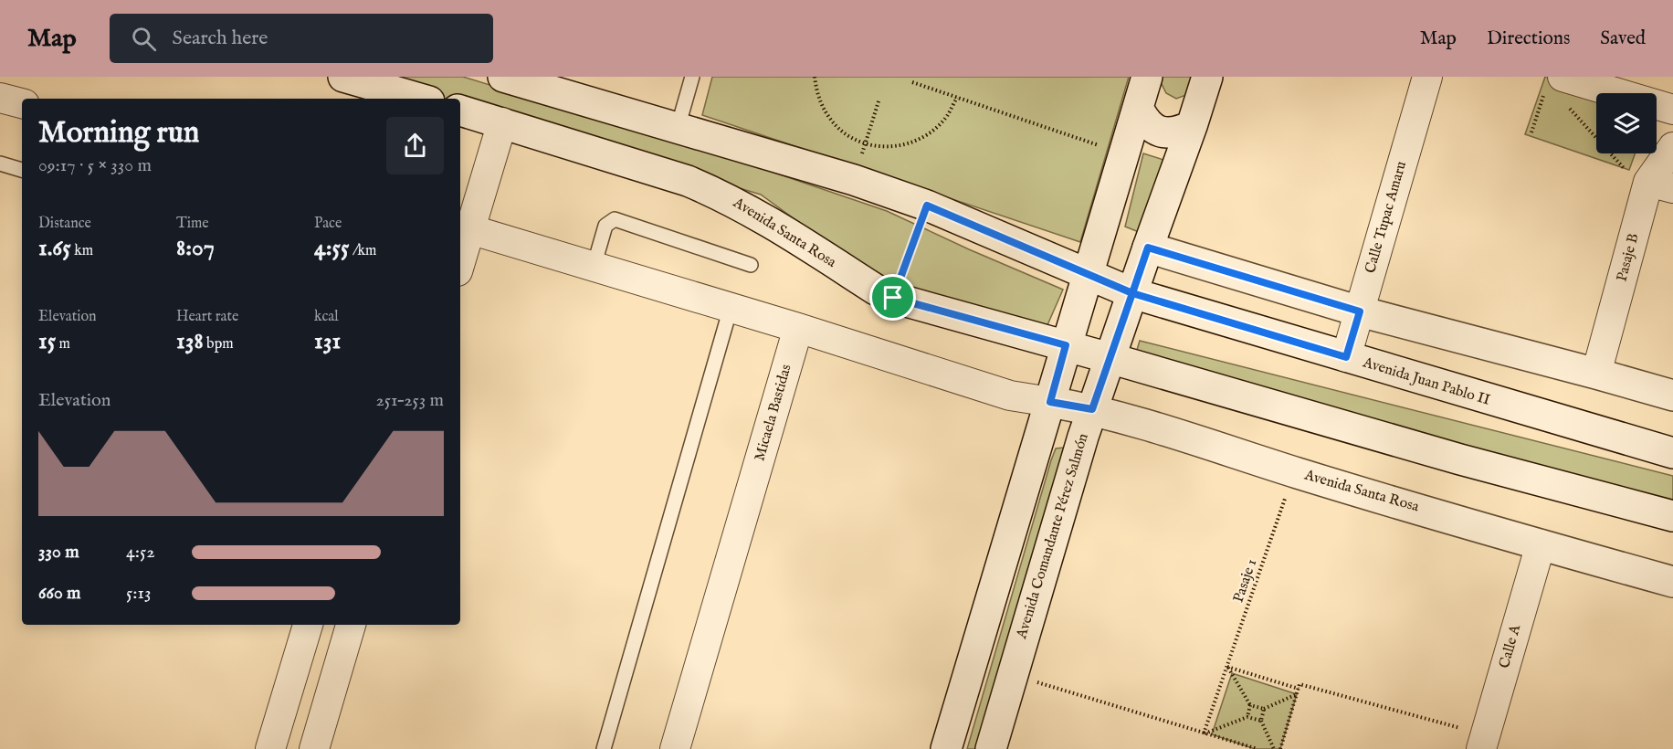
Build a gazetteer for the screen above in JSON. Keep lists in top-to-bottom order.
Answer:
{
  "streets": {
    "main road": ["Avenida Santa Rosa", "Avenida Juan Pablo II", "Avenida Comandante Pérez Salmón"],
    "street": [
      "Calle Tupac Amaru",
      "Pasaje B",
      "Micaela Bastidas",
      "Calle A"
    ],
    "path": ["Pasaje 1"]
  },
  "crossings": [
    ["Calle Tupac Amaru", "Avenida Juan Pablo II"],
    ["Avenida Santa Rosa", "Avenida Comandante Pérez Salmón"],
    ["Avenida Santa Rosa", "Calle A"],
    ["Avenida Juan Pablo II", "Avenida Comandante Pérez Salmón"]
  ],
  "page": {
    "header": "Map",
    "search": "Search here",
    "nav": ["Map", "Directions", "Saved"],
    "heading": ["Morning run", "09:17 · 5 × 330 m"],
    "stats": [
      ["Distance", "1.65 km"],
      ["Time", "8:07"],
      ["Pace", "4:55 /km"],
      ["Elevation", "15 m"],
      ["Heart rate", "138 bpm"],
      ["kcal", "131"]
    ],
    "chart": ["Elevation", "251–253 m"],
    "list": [
      {
        "name": "330 m",
        "note": "4:52"
      },
      {
        "name": "660 m",
        "note": "5:13"
      }
    ]
  }
}
